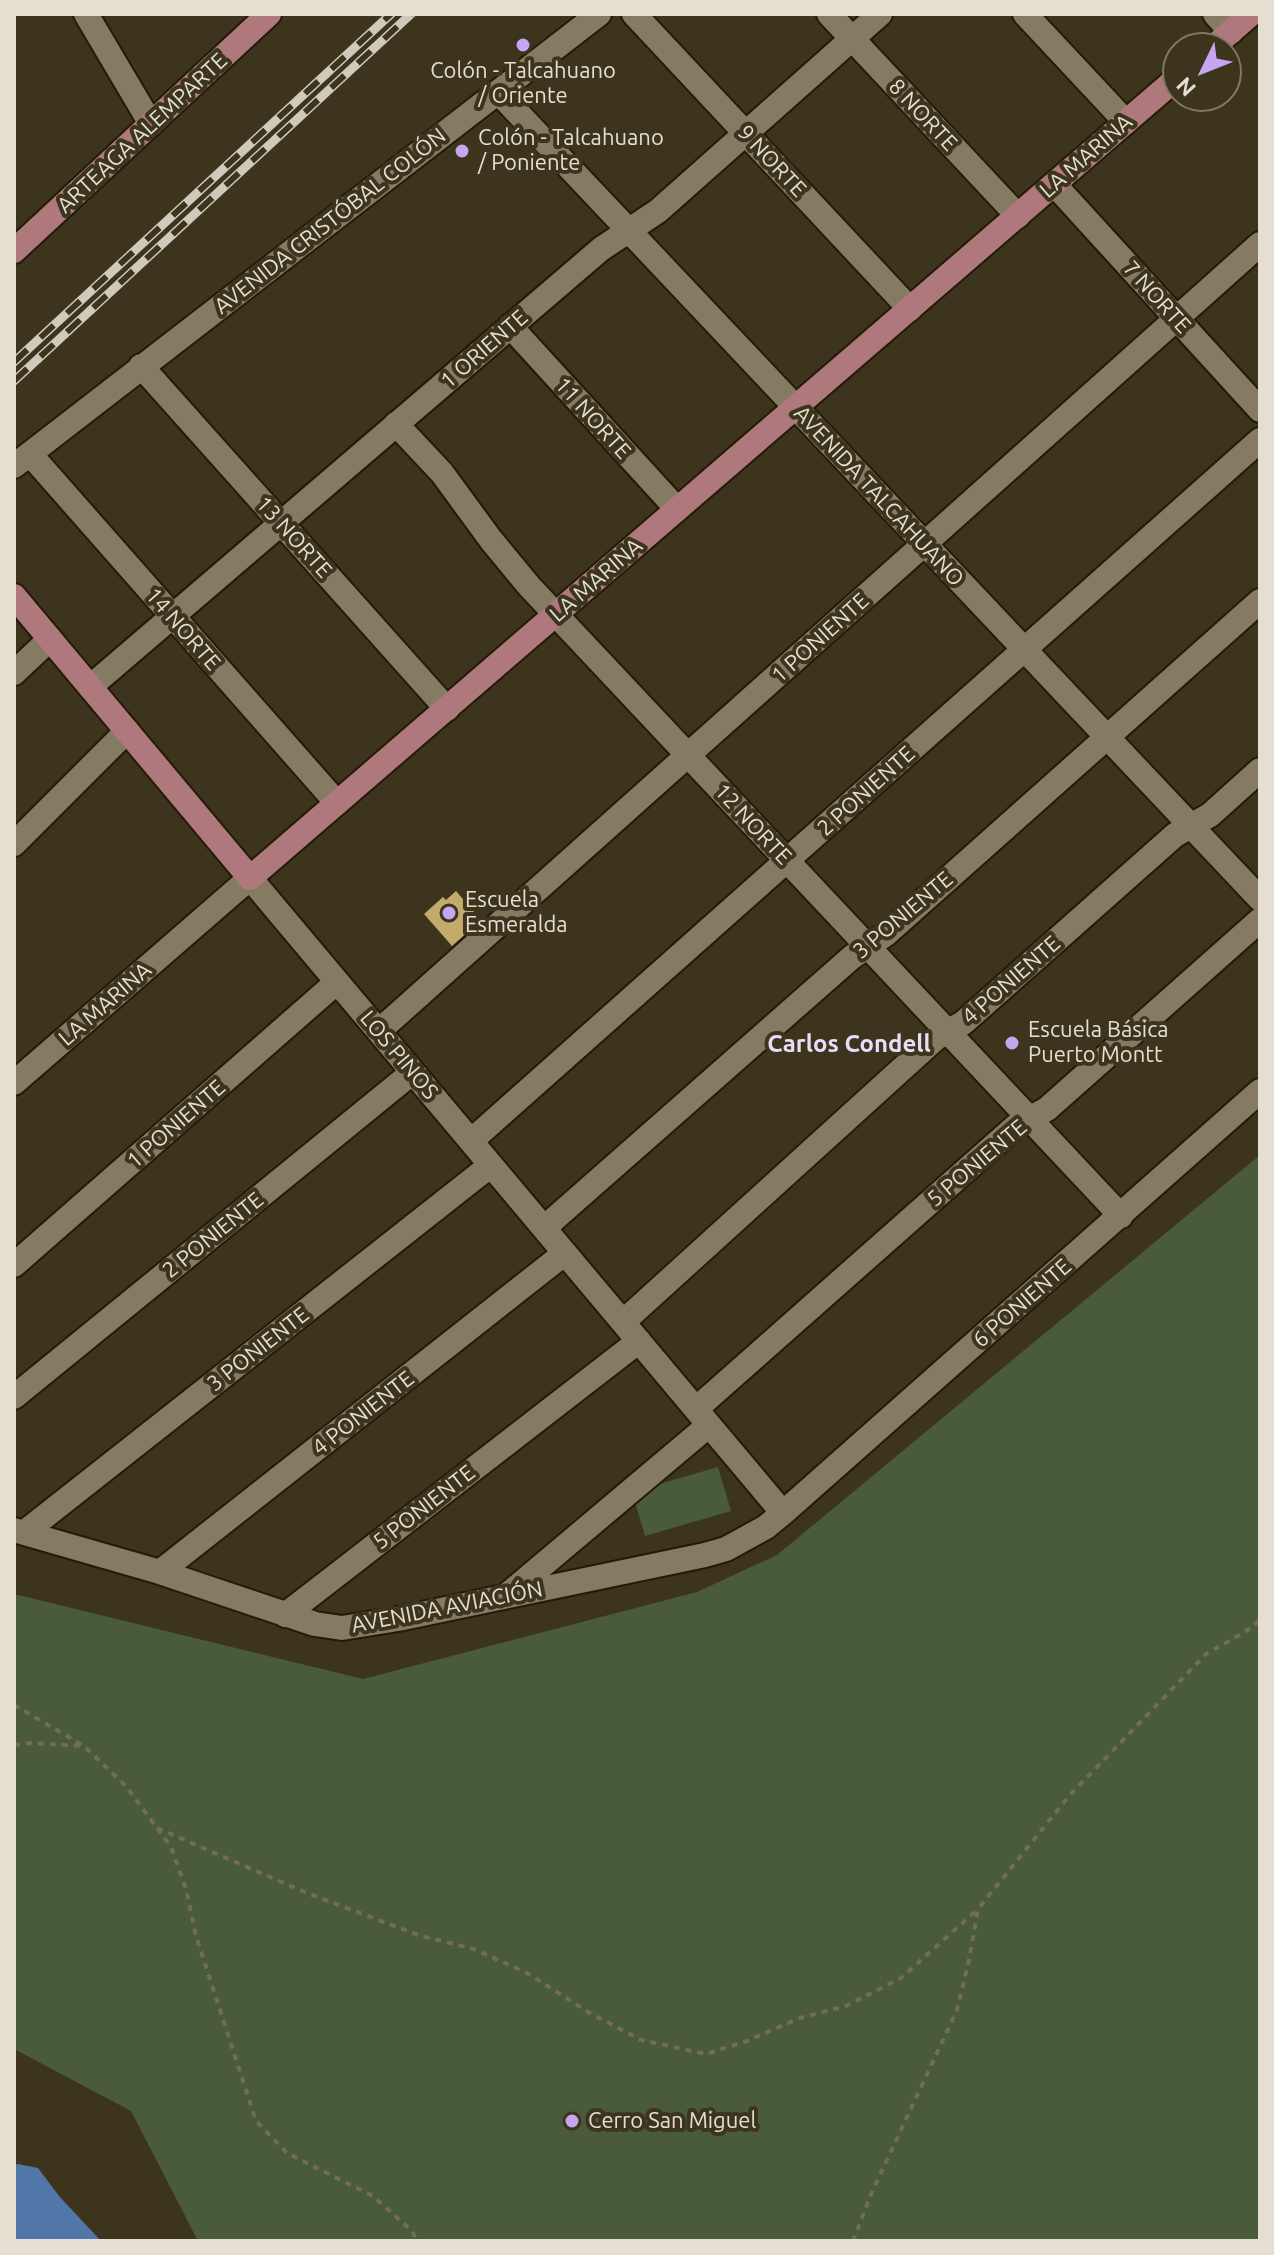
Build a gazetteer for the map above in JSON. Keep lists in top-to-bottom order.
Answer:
{
  "streets": {
    "main road": ["ARTEAGA ALEMPARTE", "LA MARINA", "LOS PINOS"],
    "street": [
      "8 NORTE",
      "9 NORTE",
      "AVENIDA CRISTÓBAL COLÓN",
      "7 NORTE",
      "1 ORIENTE",
      "11 NORTE",
      "AVENIDA TALCAHUANO",
      "13 NORTE",
      "14 NORTE",
      "1 PONIENTE",
      "2 PONIENTE",
      "12 NORTE",
      "3 PONIENTE",
      "4 PONIENTE",
      "5 PONIENTE",
      "6 PONIENTE",
      "AVENIDA AVIACIÓN"
    ]
  },
  "crossings": [
    ["8 NORTE", "LA MARINA"],
    ["8 NORTE", "1 ORIENTE"],
    ["LA MARINA", "9 NORTE"],
    ["LA MARINA", "7 NORTE"],
    ["LA MARINA", "11 NORTE"],
    ["LA MARINA", "AVENIDA TALCAHUANO"],
    ["LA MARINA", "13 NORTE"],
    ["LA MARINA", "14 NORTE"],
    ["LA MARINA", "12 NORTE"],
    ["LA MARINA", "LOS PINOS"],
    ["9 NORTE", "1 ORIENTE"],
    ["AVENIDA CRISTÓBAL COLÓN", "AVENIDA TALCAHUANO"],
    ["AVENIDA CRISTÓBAL COLÓN", "13 NORTE"],
    ["AVENIDA CRISTÓBAL COLÓN", "14 NORTE"],
    ["7 NORTE", "1 PONIENTE"],
    ["1 ORIENTE", "11 NORTE"],
    ["1 ORIENTE", "AVENIDA TALCAHUANO"],
    ["1 ORIENTE", "13 NORTE"],
    ["1 ORIENTE", "14 NORTE"],
    ["1 ORIENTE", "12 NORTE"],
    ["1 ORIENTE", "LOS PINOS"],
    ["AVENIDA TALCAHUANO", "1 PONIENTE"],
    ["AVENIDA TALCAHUANO", "2 PONIENTE"],
    ["AVENIDA TALCAHUANO", "3 PONIENTE"],
    ["AVENIDA TALCAHUANO", "4 PONIENTE"],
    ["1 PONIENTE", "12 NORTE"],
    ["1 PONIENTE", "LOS PINOS"],
    ["2 PONIENTE", "12 NORTE"],
    ["2 PONIENTE", "LOS PINOS"],
    ["12 NORTE", "3 PONIENTE"],
    ["12 NORTE", "4 PONIENTE"],
    ["12 NORTE", "5 PONIENTE"],
    ["12 NORTE", "6 PONIENTE"],
    ["3 PONIENTE", "LOS PINOS"],
    ["3 PONIENTE", "AVENIDA AVIACIÓN"],
    ["4 PONIENTE", "LOS PINOS"],
    ["4 PONIENTE", "AVENIDA AVIACIÓN"],
    ["LOS PINOS", "5 PONIENTE"],
    ["LOS PINOS", "6 PONIENTE"],
    ["LOS PINOS", "AVENIDA AVIACIÓN"],
    ["5 PONIENTE", "AVENIDA AVIACIÓN"],
    ["6 PONIENTE", "AVENIDA AVIACIÓN"]
  ],
  "districts": ["Carlos Condell"],
  "places": [
    "Colón - Talcahuano / Oriente",
    "Colón - Talcahuano / Poniente",
    "Escuela Esmeralda",
    "Escuela Básica Puerto Montt",
    "Cerro San Miguel"
  ],
  "north": "bottom left"
}
